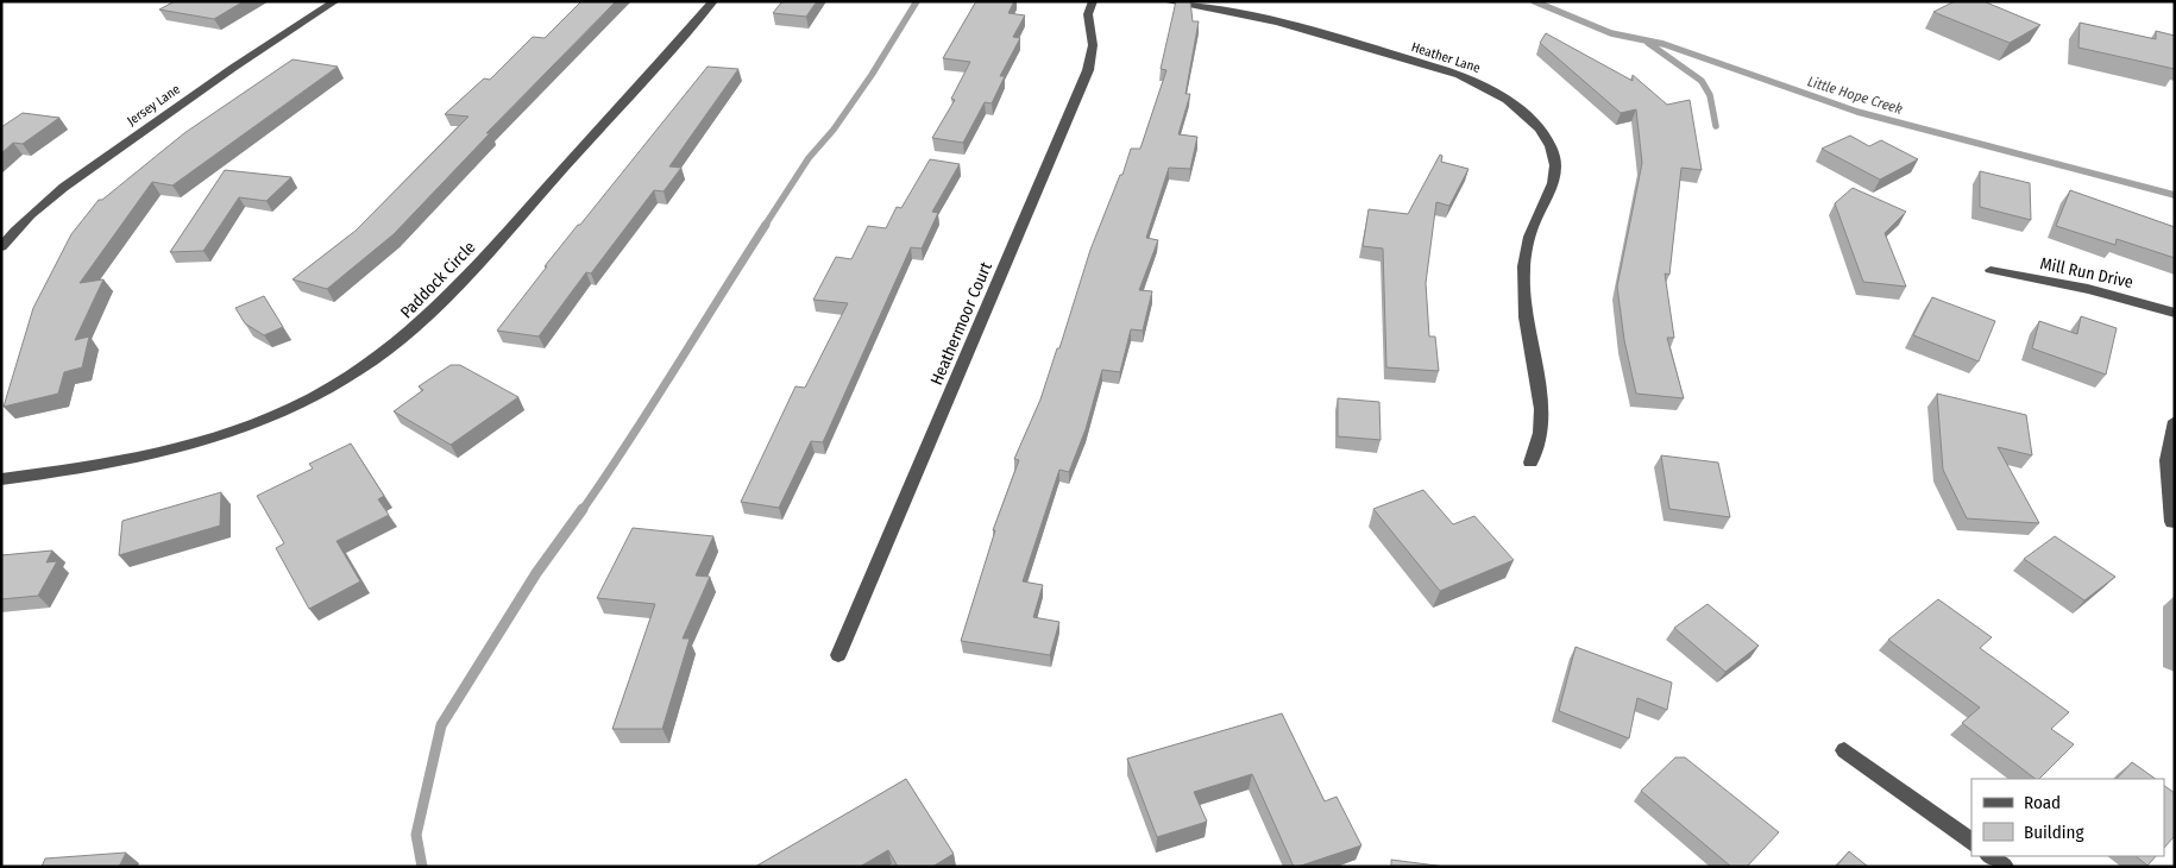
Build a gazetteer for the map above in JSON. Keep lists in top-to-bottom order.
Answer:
{
  "streets": {
    "street": [
      "Heather Lane",
      "Jersey Lane",
      "Mill Run Drive",
      "Paddock Circle",
      "Heathermoor Court"
    ]
  },
  "water": ["Little Hope Creek"],
  "legend": ["Road", "Building"]
}
